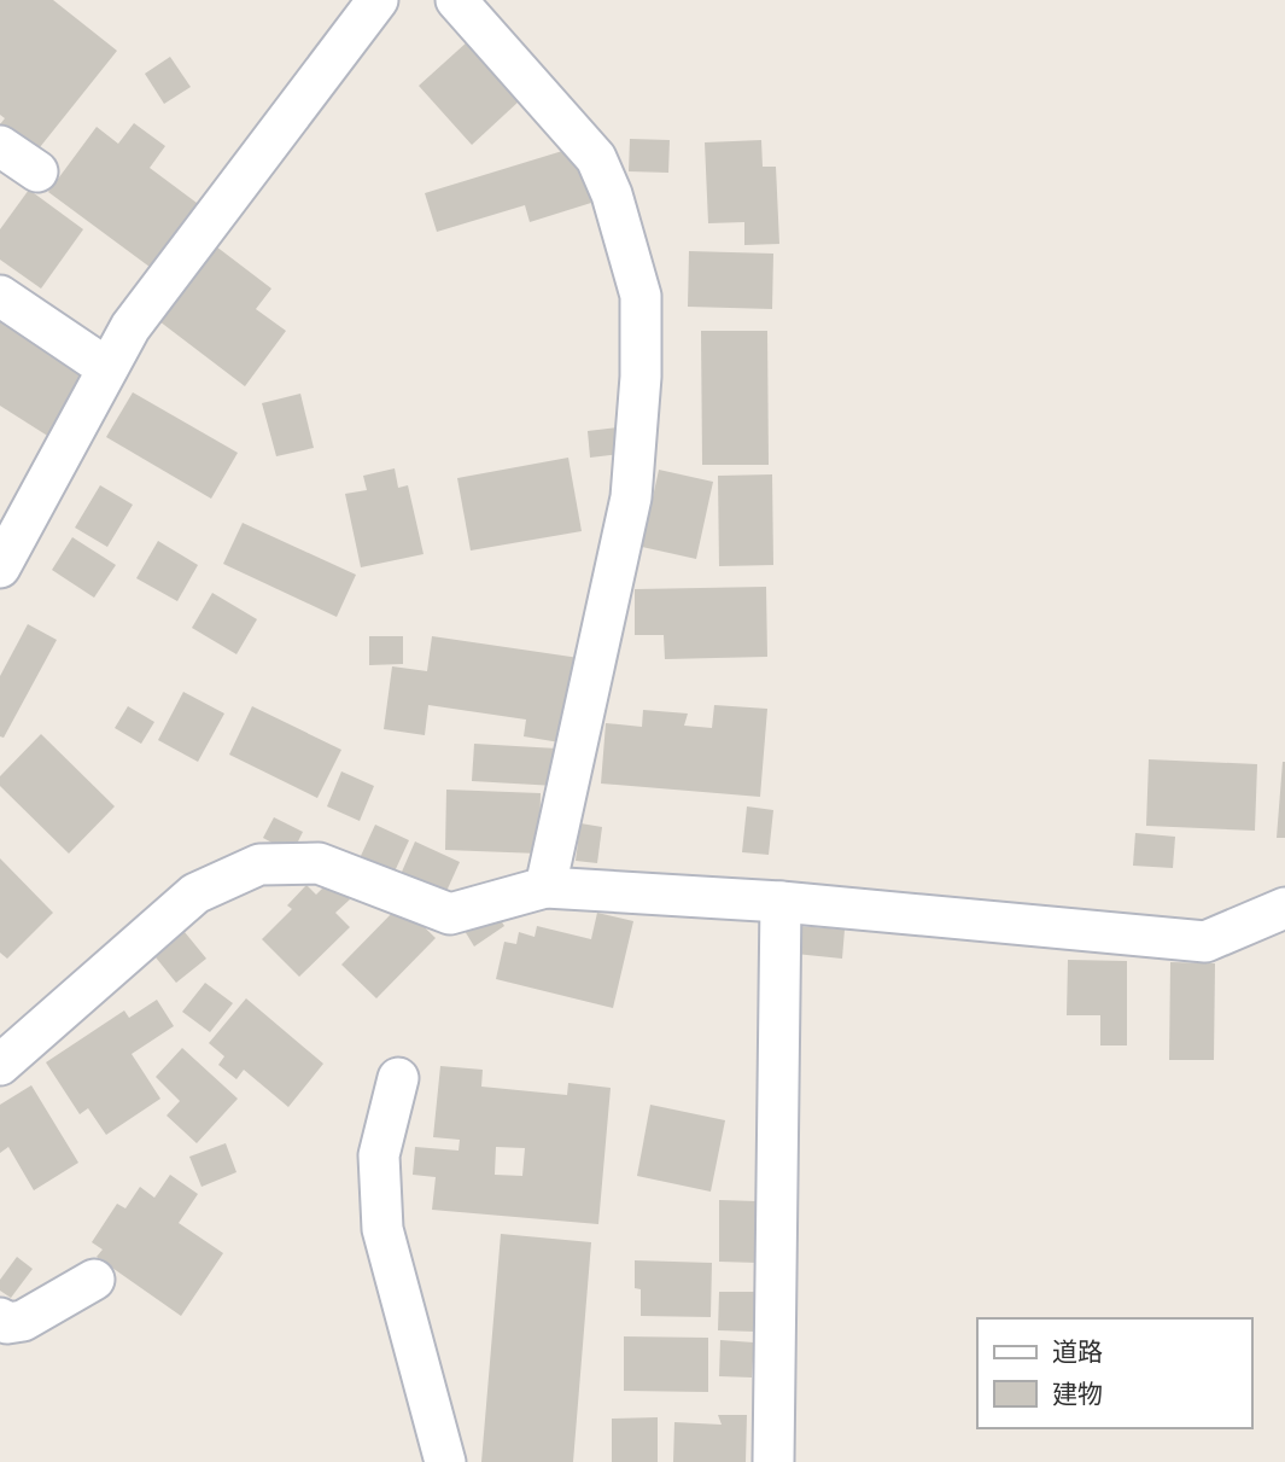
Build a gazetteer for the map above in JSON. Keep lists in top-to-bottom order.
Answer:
{
  "legend": ["道路", "建物"]
}
